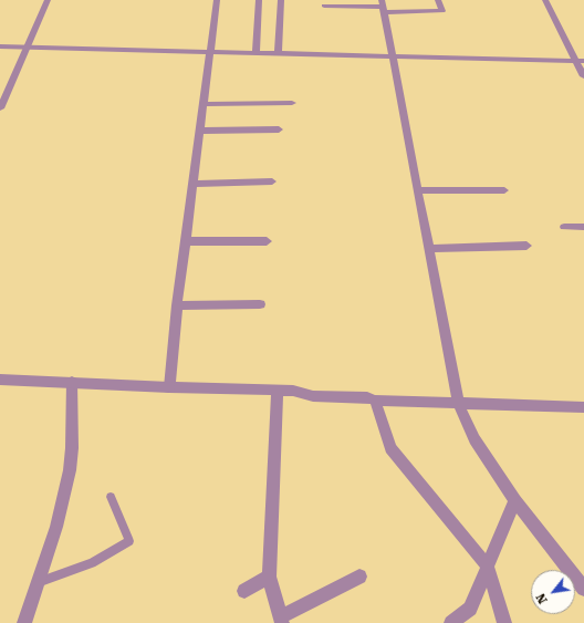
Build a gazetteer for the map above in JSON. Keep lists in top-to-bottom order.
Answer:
{
  "north": "bottom left"
}
